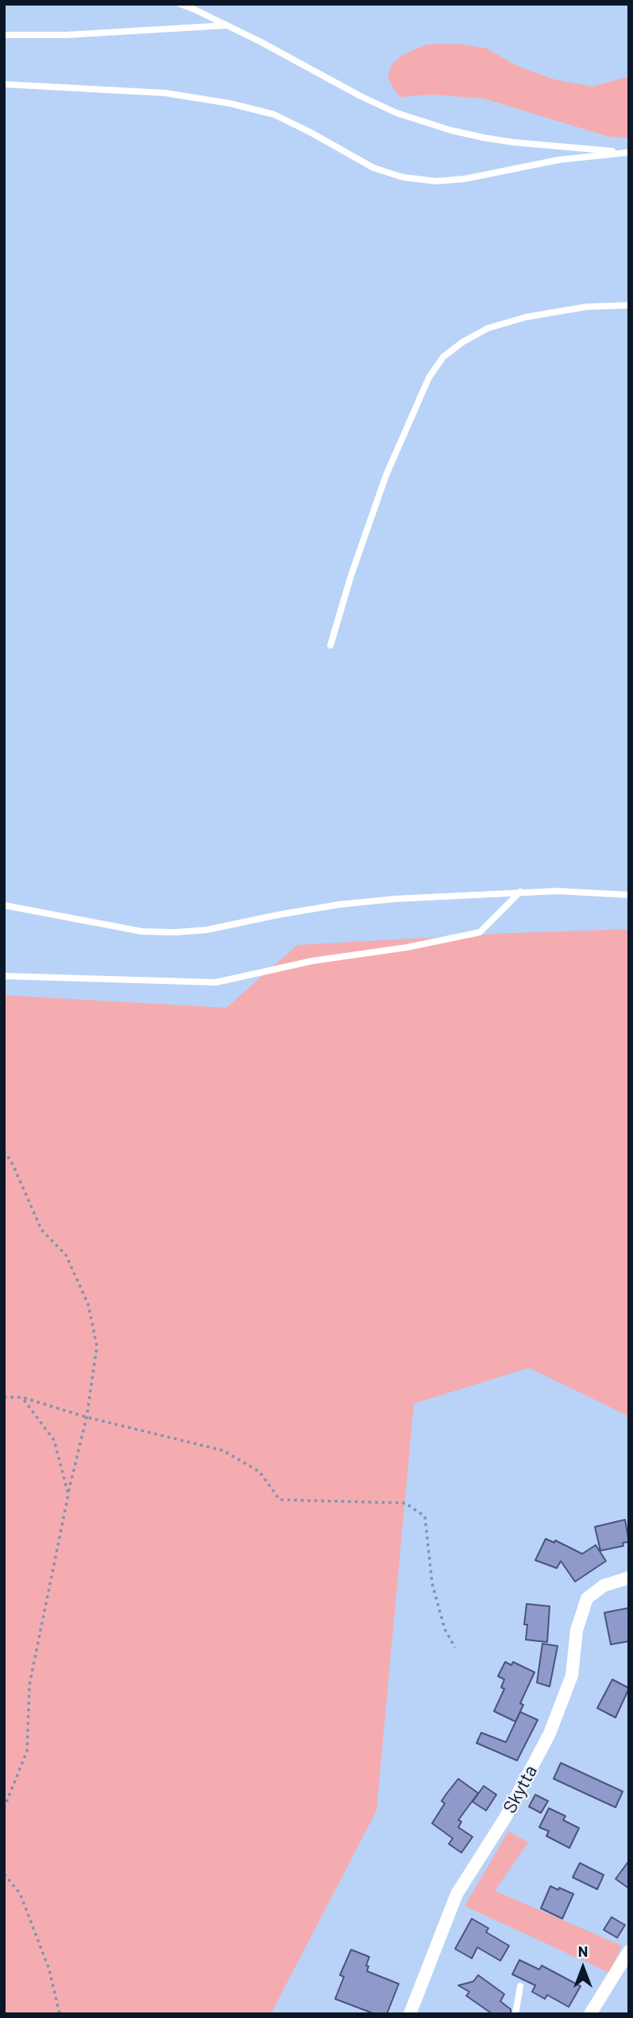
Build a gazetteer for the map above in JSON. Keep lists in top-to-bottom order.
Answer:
{
  "streets": {
    "street": ["Skytta"]
  },
  "north": "top"
}
